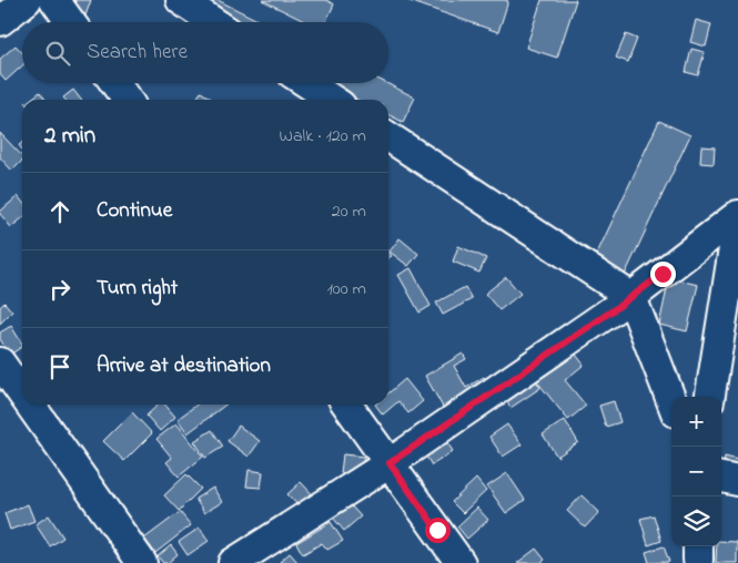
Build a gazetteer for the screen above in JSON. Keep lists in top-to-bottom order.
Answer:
{
  "page": {
    "search": "Search here",
    "heading": ["2 min", "Walk · 120 m"],
    "list": [
      ["Continue", "20 m"],
      ["Turn right", "100 m"],
      "Arrive at destination"
    ],
    "map_buttons": ["+", "−"]
  }
}
